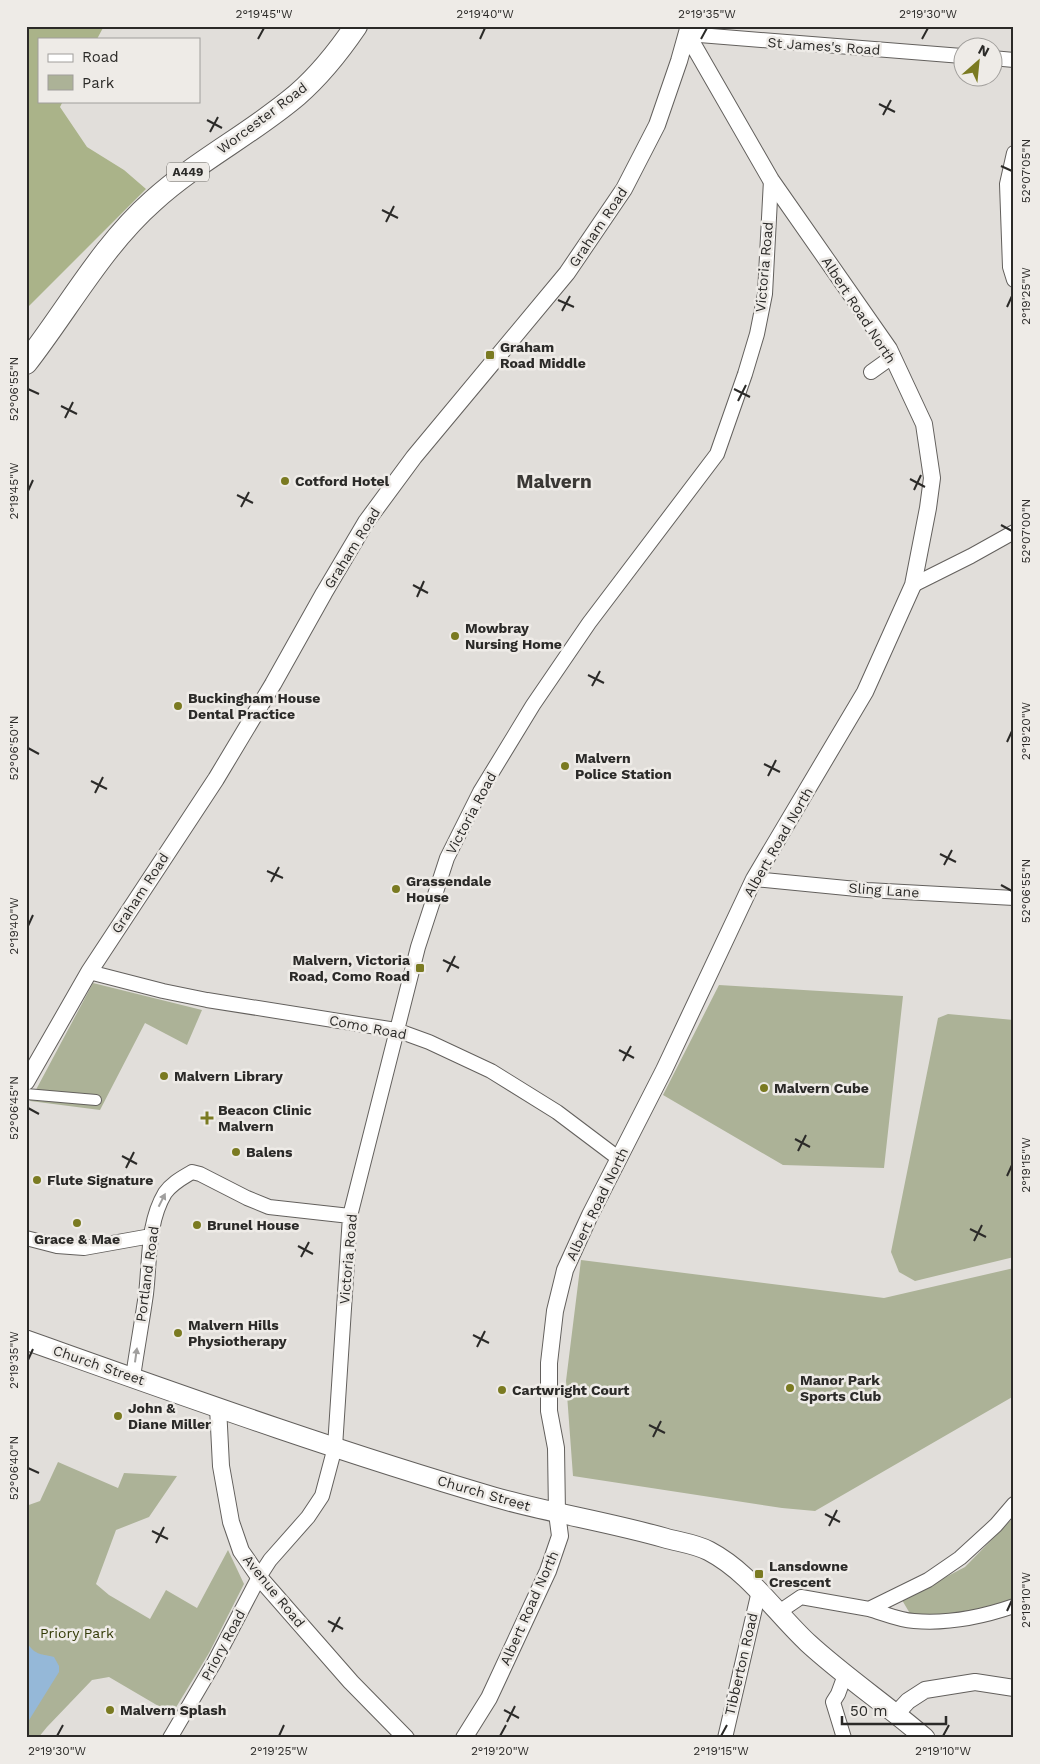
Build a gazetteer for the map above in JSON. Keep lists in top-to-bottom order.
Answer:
{
  "streets": {
    "highway": ["Worcester Road", "A449"],
    "main road": ["Church Street"],
    "street": [
      "St James's Road",
      "Graham Road",
      "Victoria Road",
      "Albert Road North",
      "Sling Lane",
      "Como Road",
      "Portland Road",
      "Avenue Road",
      "Priory Road",
      "Tibberton Road"
    ]
  },
  "crossings": [
    ["St James's Road", "Graham Road"],
    ["St James's Road", "Albert Road North"],
    ["Graham Road", "Albert Road North"],
    ["Graham Road", "Como Road"],
    ["Victoria Road", "Albert Road North"],
    ["Victoria Road", "Como Road"],
    ["Victoria Road", "Portland Road"],
    ["Victoria Road", "Church Street"],
    ["Victoria Road", "Avenue Road"],
    ["Victoria Road", "Priory Road"],
    ["Albert Road North", "Sling Lane"],
    ["Albert Road North", "Como Road"],
    ["Albert Road North", "Church Street"],
    ["Portland Road", "Church Street"],
    ["Church Street", "Avenue Road"],
    ["Church Street", "Tibberton Road"],
    ["Avenue Road", "Priory Road"]
  ],
  "districts": ["Malvern"],
  "parks": ["Priory Park"],
  "places": {
    "transit": ["Graham Road Middle", "Malvern, Victoria Road, Como Road", "Lansdowne Crescent"],
    "other": [
      "Cotford Hotel",
      "Mowbray Nursing Home",
      "Buckingham House Dental Practice",
      "Malvern Police Station",
      "Grassendale House",
      "Malvern Library",
      "Malvern Cube",
      "Balens",
      "Flute Signature",
      "Grace & Mae",
      "Brunel House",
      "Malvern Hills Physiotherapy",
      "Manor Park Sports Club",
      "Cartwright Court",
      "John & Diane Miller",
      "Malvern Splash"
    ],
    "health": ["Beacon Clinic Malvern"]
  },
  "legend": ["Road", "Park"],
  "scale_bar": "50 m",
  "north": "top right",
  "coordinates": [
    "2°19'45\"W",
    "2°19'40\"W",
    "2°19'35\"W",
    "2°19'30\"W",
    "52°07'05\"N",
    "2°19'25\"W",
    "52°06'55\"N",
    "52°07'00\"N",
    "2°19'20\"W",
    "52°06'50\"N",
    "52°06'45\"N",
    "2°19'15\"W",
    "52°06'40\"N",
    "2°19'10\"W"
  ]
}
